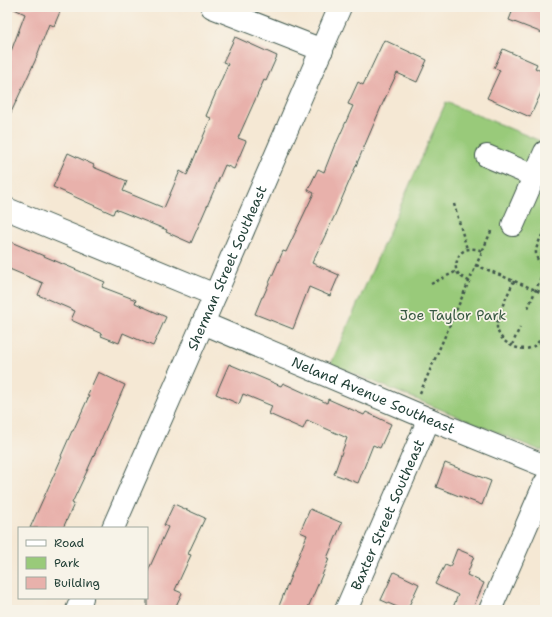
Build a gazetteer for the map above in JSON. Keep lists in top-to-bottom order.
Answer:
{
  "streets": {
    "street": ["Sherman Street Southeast", "Neland Avenue Southeast", "Baxter Street Southeast"]
  },
  "crossings": [
    ["Sherman Street Southeast", "Neland Avenue Southeast"],
    ["Neland Avenue Southeast", "Baxter Street Southeast"]
  ],
  "parks": ["Joe Taylor Park"],
  "legend": ["Road", "Park", "Building"]
}
